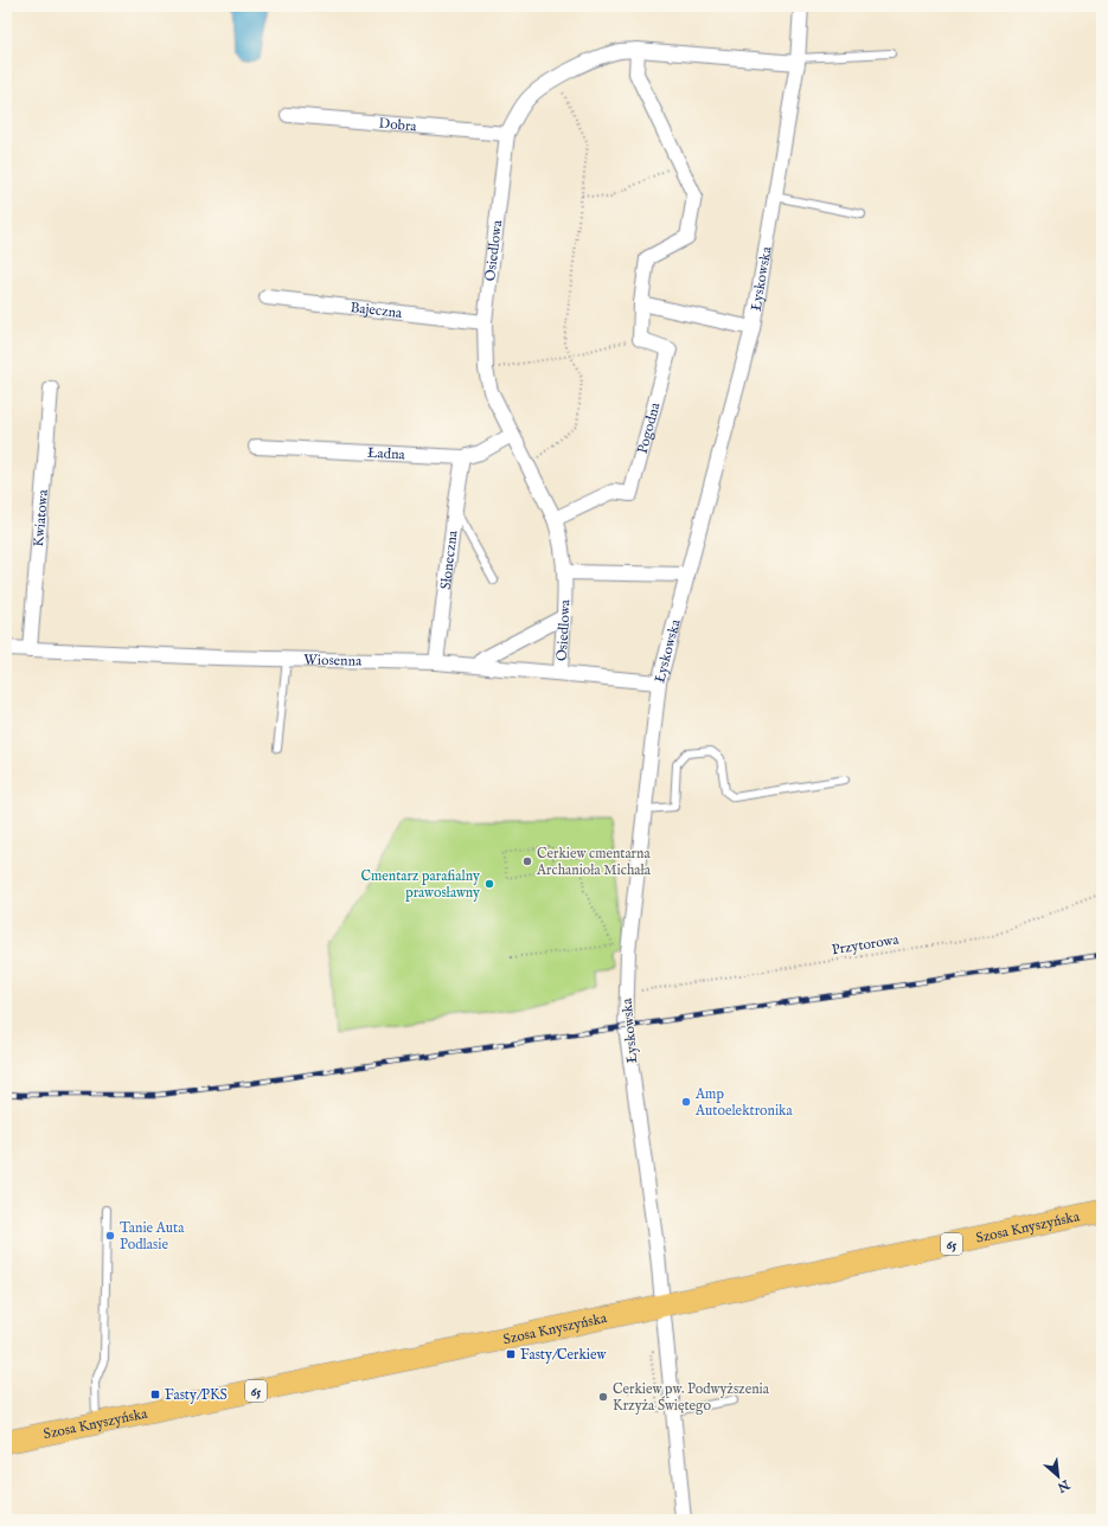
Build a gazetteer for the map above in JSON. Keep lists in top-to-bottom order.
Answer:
{
  "streets": {
    "main road": ["Szosa Knyszyńska", "65"],
    "street": [
      "Dobra",
      "Osiedlowa",
      "Łyskowska",
      "Bajeczna",
      "Pogodna",
      "Ładna",
      "Kwiatowa",
      "Słoneczna",
      "Wiosenna"
    ],
    "path": ["Przytorowa"]
  },
  "crossings": [
    ["Dobra", "Osiedlowa"],
    ["Osiedlowa", "Łyskowska"],
    ["Osiedlowa", "Bajeczna"],
    ["Osiedlowa", "Pogodna"],
    ["Osiedlowa", "Ładna"],
    ["Osiedlowa", "Wiosenna"],
    ["Łyskowska", "Wiosenna"],
    ["Łyskowska", "Przytorowa"],
    ["Łyskowska", "Szosa Knyszyńska"],
    ["Ładna", "Słoneczna"],
    ["Kwiatowa", "Wiosenna"],
    ["Słoneczna", "Wiosenna"]
  ],
  "places": {
    "other": [
      "Cerkiew cmentarna Archanioła Michała",
      "Cmentarz parafialny prawosławny",
      "Amp Autoelektronika",
      "Tanie Auta Podlasie",
      "Cerkiew pw. Podwyższenia Krzyża Świętego"
    ],
    "transit": ["Fasty/Cerkiew", "Fasty/PKS"]
  },
  "north": "bottom right"
}
